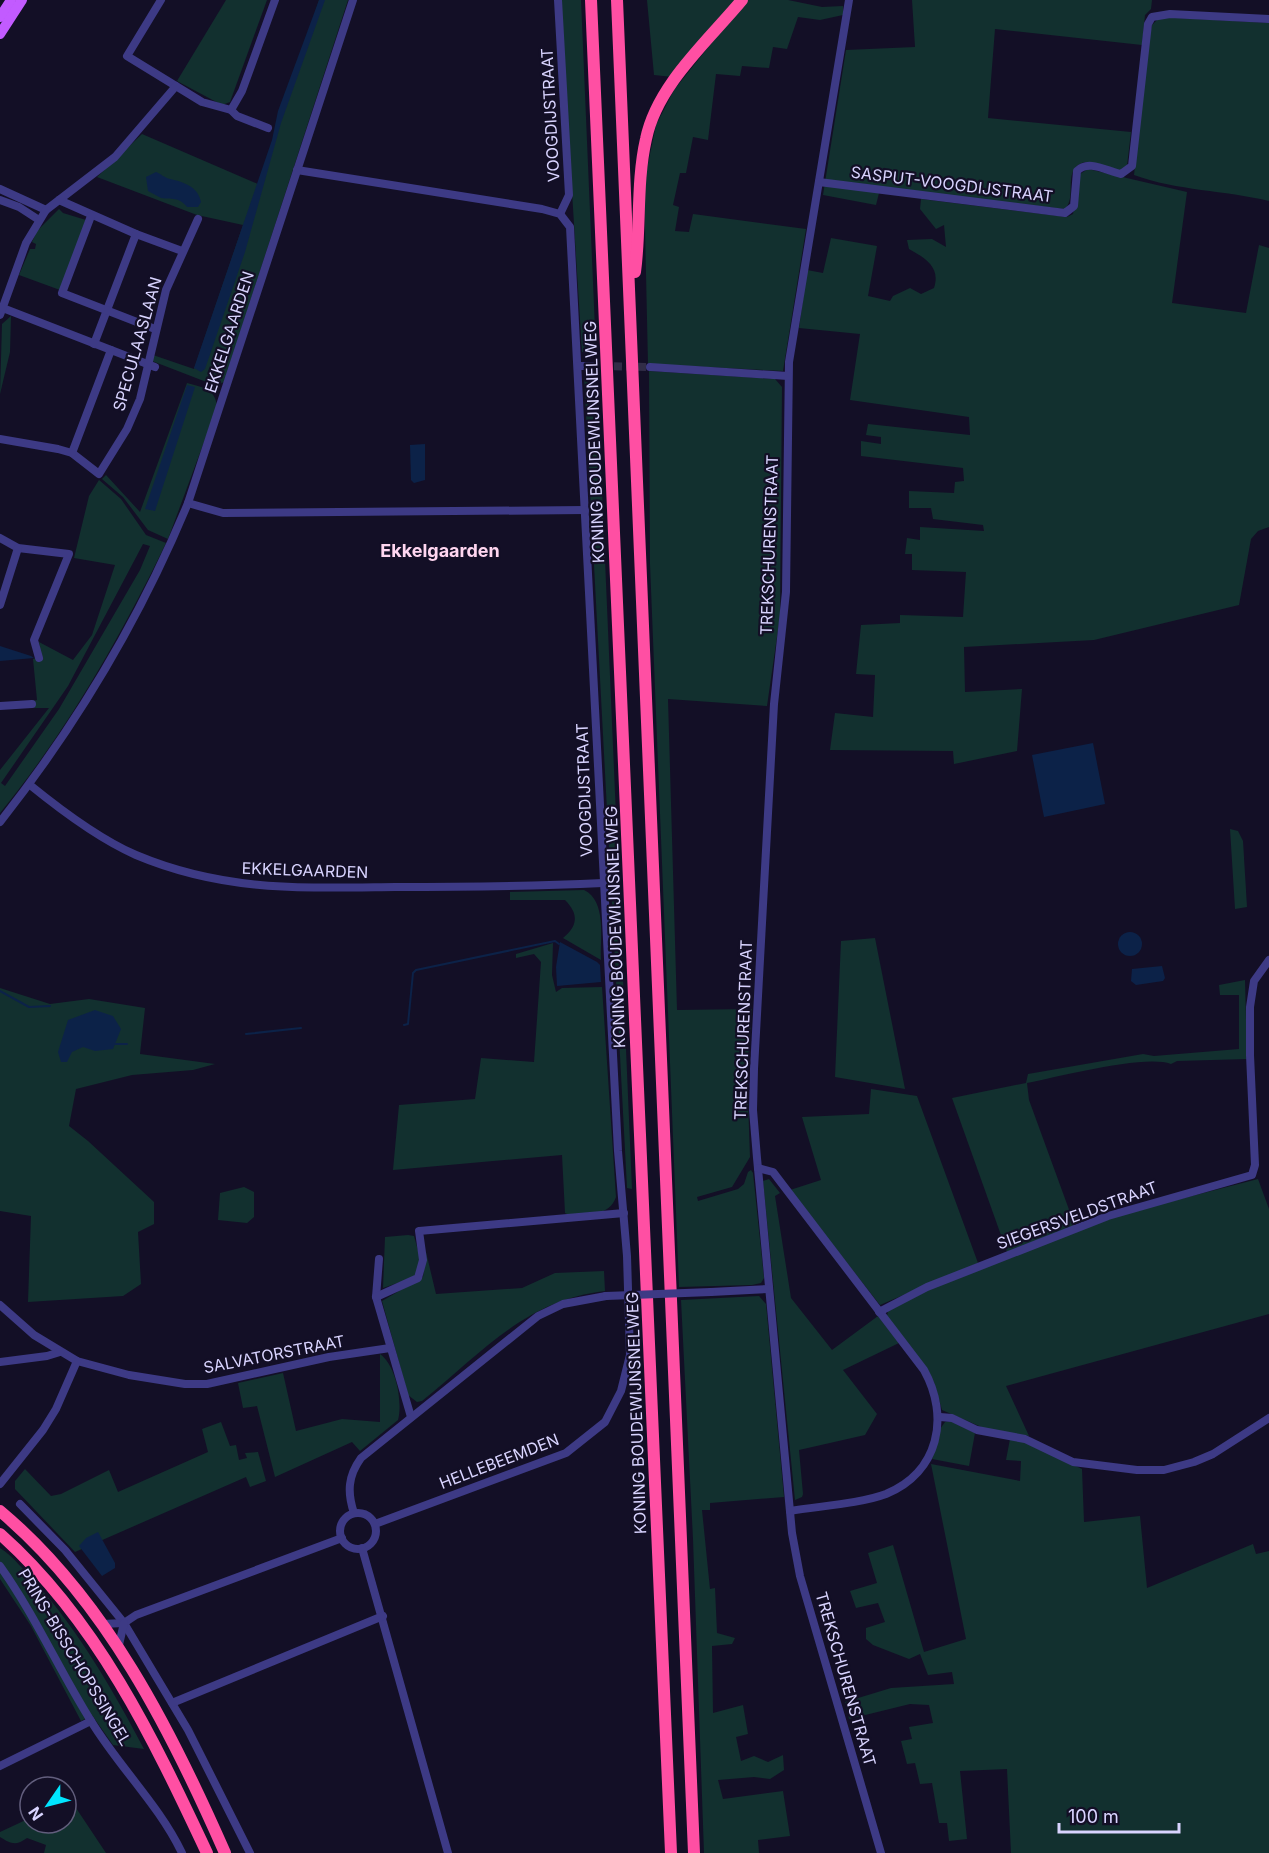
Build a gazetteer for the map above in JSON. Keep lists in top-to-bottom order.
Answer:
{
  "streets": {
    "highway": ["KONING BOUDEWIJNSNELWEG", "PRINS-BISSCHOPSSINGEL"],
    "street": [
      "VOOGDIJSTRAAT",
      "SASPUT-VOOGDIJSTRAAT",
      "EKKELGAARDEN",
      "SPECULAASLAAN",
      "TREKSCHURENSTRAAT",
      "SIEGERSVELDSTRAAT",
      "SALVATORSTRAAT",
      "HELLEBEEMDEN"
    ]
  },
  "crossings": [
    ["VOOGDIJSTRAAT", "EKKELGAARDEN"],
    ["VOOGDIJSTRAAT", "HELLEBEEMDEN"],
    ["SASPUT-VOOGDIJSTRAAT", "TREKSCHURENSTRAAT"]
  ],
  "districts": ["Ekkelgaarden"],
  "scale_bar": "100 m",
  "north": "bottom left"
}
